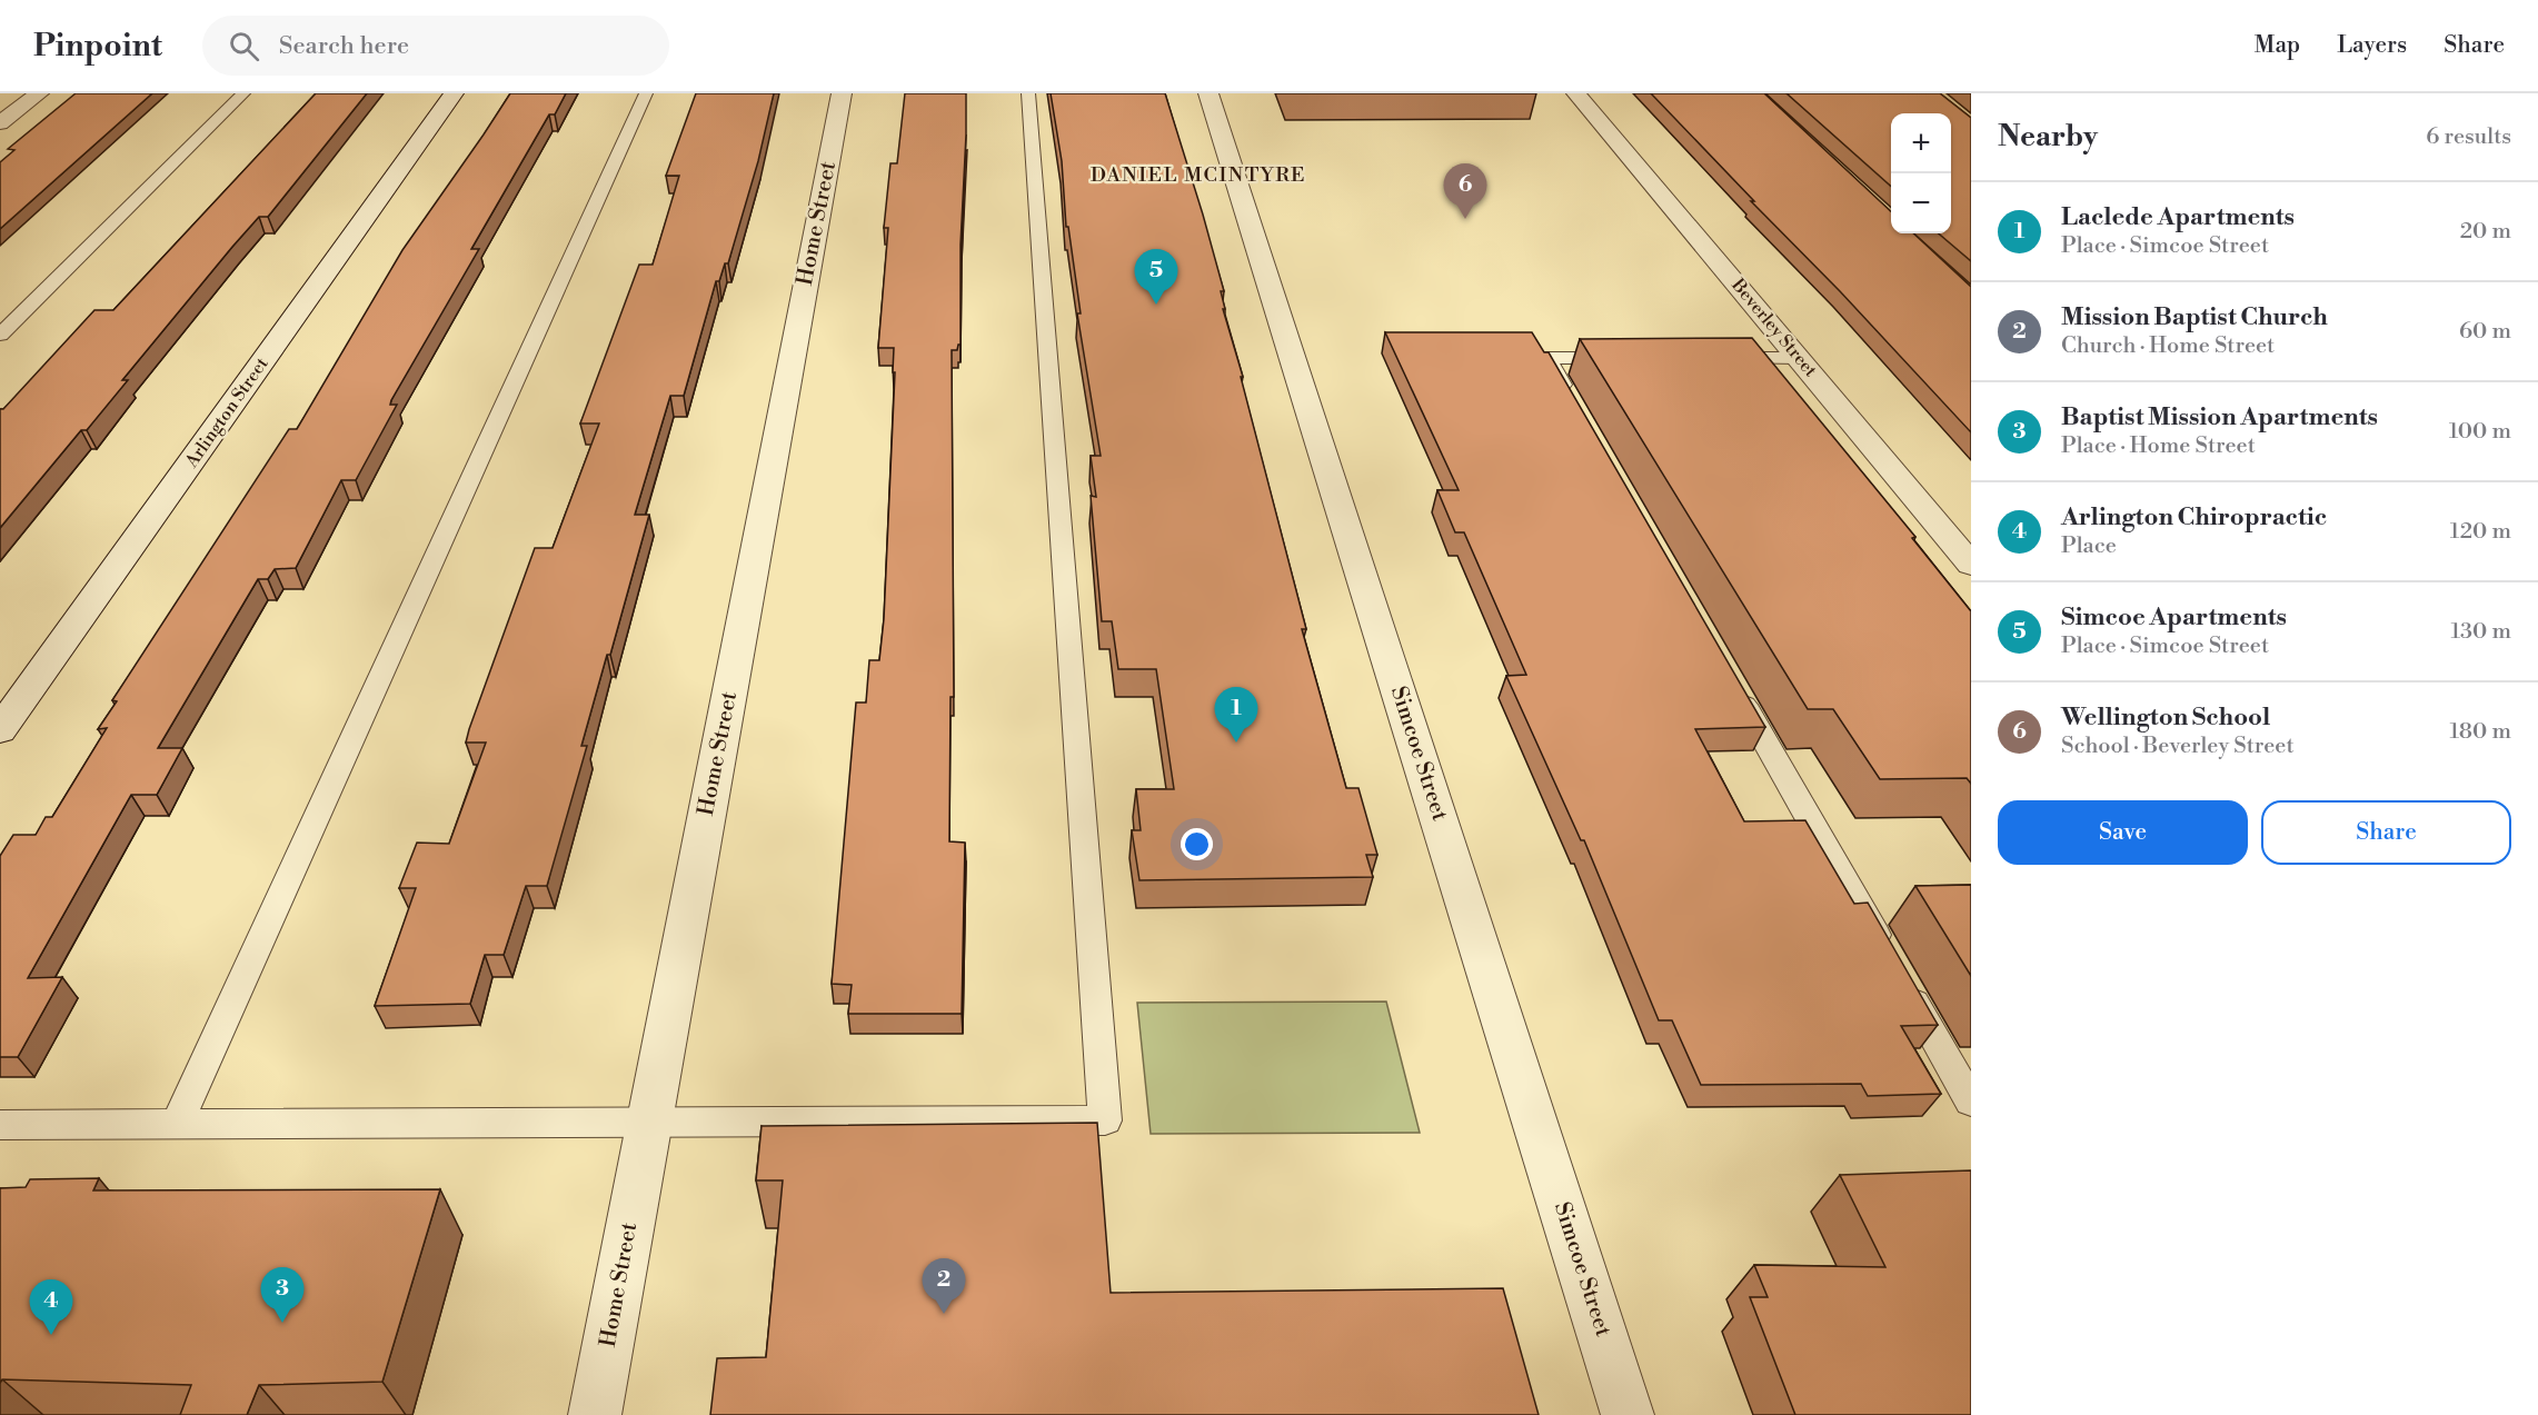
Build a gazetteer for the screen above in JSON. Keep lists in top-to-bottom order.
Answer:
{
  "streets": {
    "street": [
      "Home Street",
      "Beverley Street",
      "Arlington Street",
      "Simcoe Street"
    ]
  },
  "districts": ["DANIEL MCINTYRE"],
  "page": {
    "header": "Pinpoint",
    "search": "Search here",
    "nav": ["Map", "Layers", "Share"],
    "heading": ["Nearby", "6 results"],
    "map_buttons": ["+", "−"],
    "pins": [
      "6",
      "5",
      "1",
      "2",
      "3",
      "4"
    ],
    "list": [
      {
        "mark": "1",
        "name": "Laclede Apartments",
        "note": "Place · Simcoe Street",
        "value": "20 m"
      },
      {
        "mark": "2",
        "name": "Mission Baptist Church",
        "note": "Church · Home Street",
        "value": "60 m"
      },
      {
        "mark": "3",
        "name": "Baptist Mission Apartments",
        "note": "Place · Home Street",
        "value": "100 m"
      },
      {
        "mark": "4",
        "name": "Arlington Chiropractic",
        "note": "Place",
        "value": "120 m"
      },
      {
        "mark": "5",
        "name": "Simcoe Apartments",
        "note": "Place · Simcoe Street",
        "value": "130 m"
      },
      {
        "mark": "6",
        "name": "Wellington School",
        "note": "School · Beverley Street",
        "value": "180 m"
      }
    ],
    "buttons": ["Save", "Share"]
  }
}
